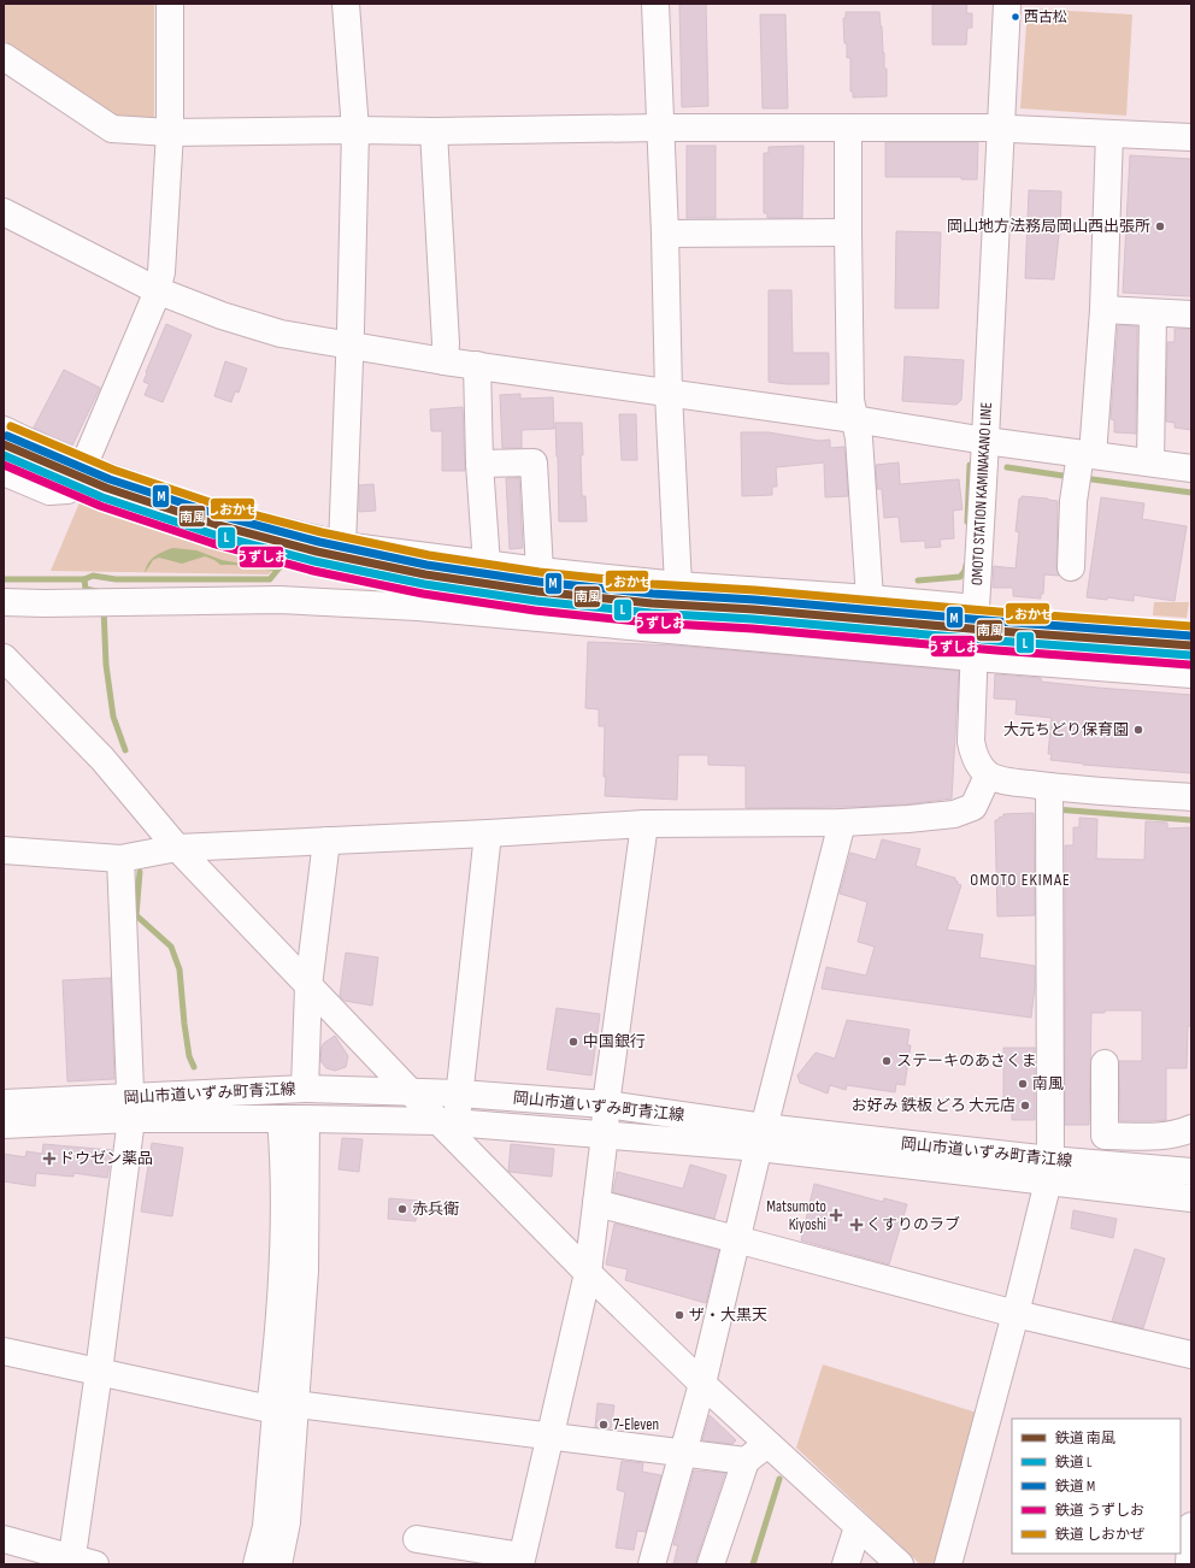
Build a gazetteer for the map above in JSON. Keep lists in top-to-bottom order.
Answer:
{
  "streets": {
    "street": ["OMOTO STATION KAMINAKANO LINE", "岡山市道いずみ町青江線"]
  },
  "districts": ["OMOTO EKIMAE"],
  "places": {
    "other": [
      "西古松",
      "岡山地方法務局岡山西出張所",
      "大元ちどり保育園",
      "中国銀行",
      "ステーキのあさくま",
      "南風",
      "お好み 鉄板 どろ 大元店",
      "赤兵衛",
      "ザ・大黒天",
      "7-Eleven"
    ],
    "health": ["ドウゼン薬品", "Matsumoto Kiyoshi", "くすりのラブ"]
  },
  "lines": [
    "rail line しおかぜ",
    "rail line M",
    "rail line 南風",
    "rail line L",
    "rail line うずしお"
  ],
  "legend": [
    "鉄道 南風",
    "鉄道 L",
    "鉄道 M",
    "鉄道 うずしお",
    "鉄道 しおかぜ"
  ]
}
